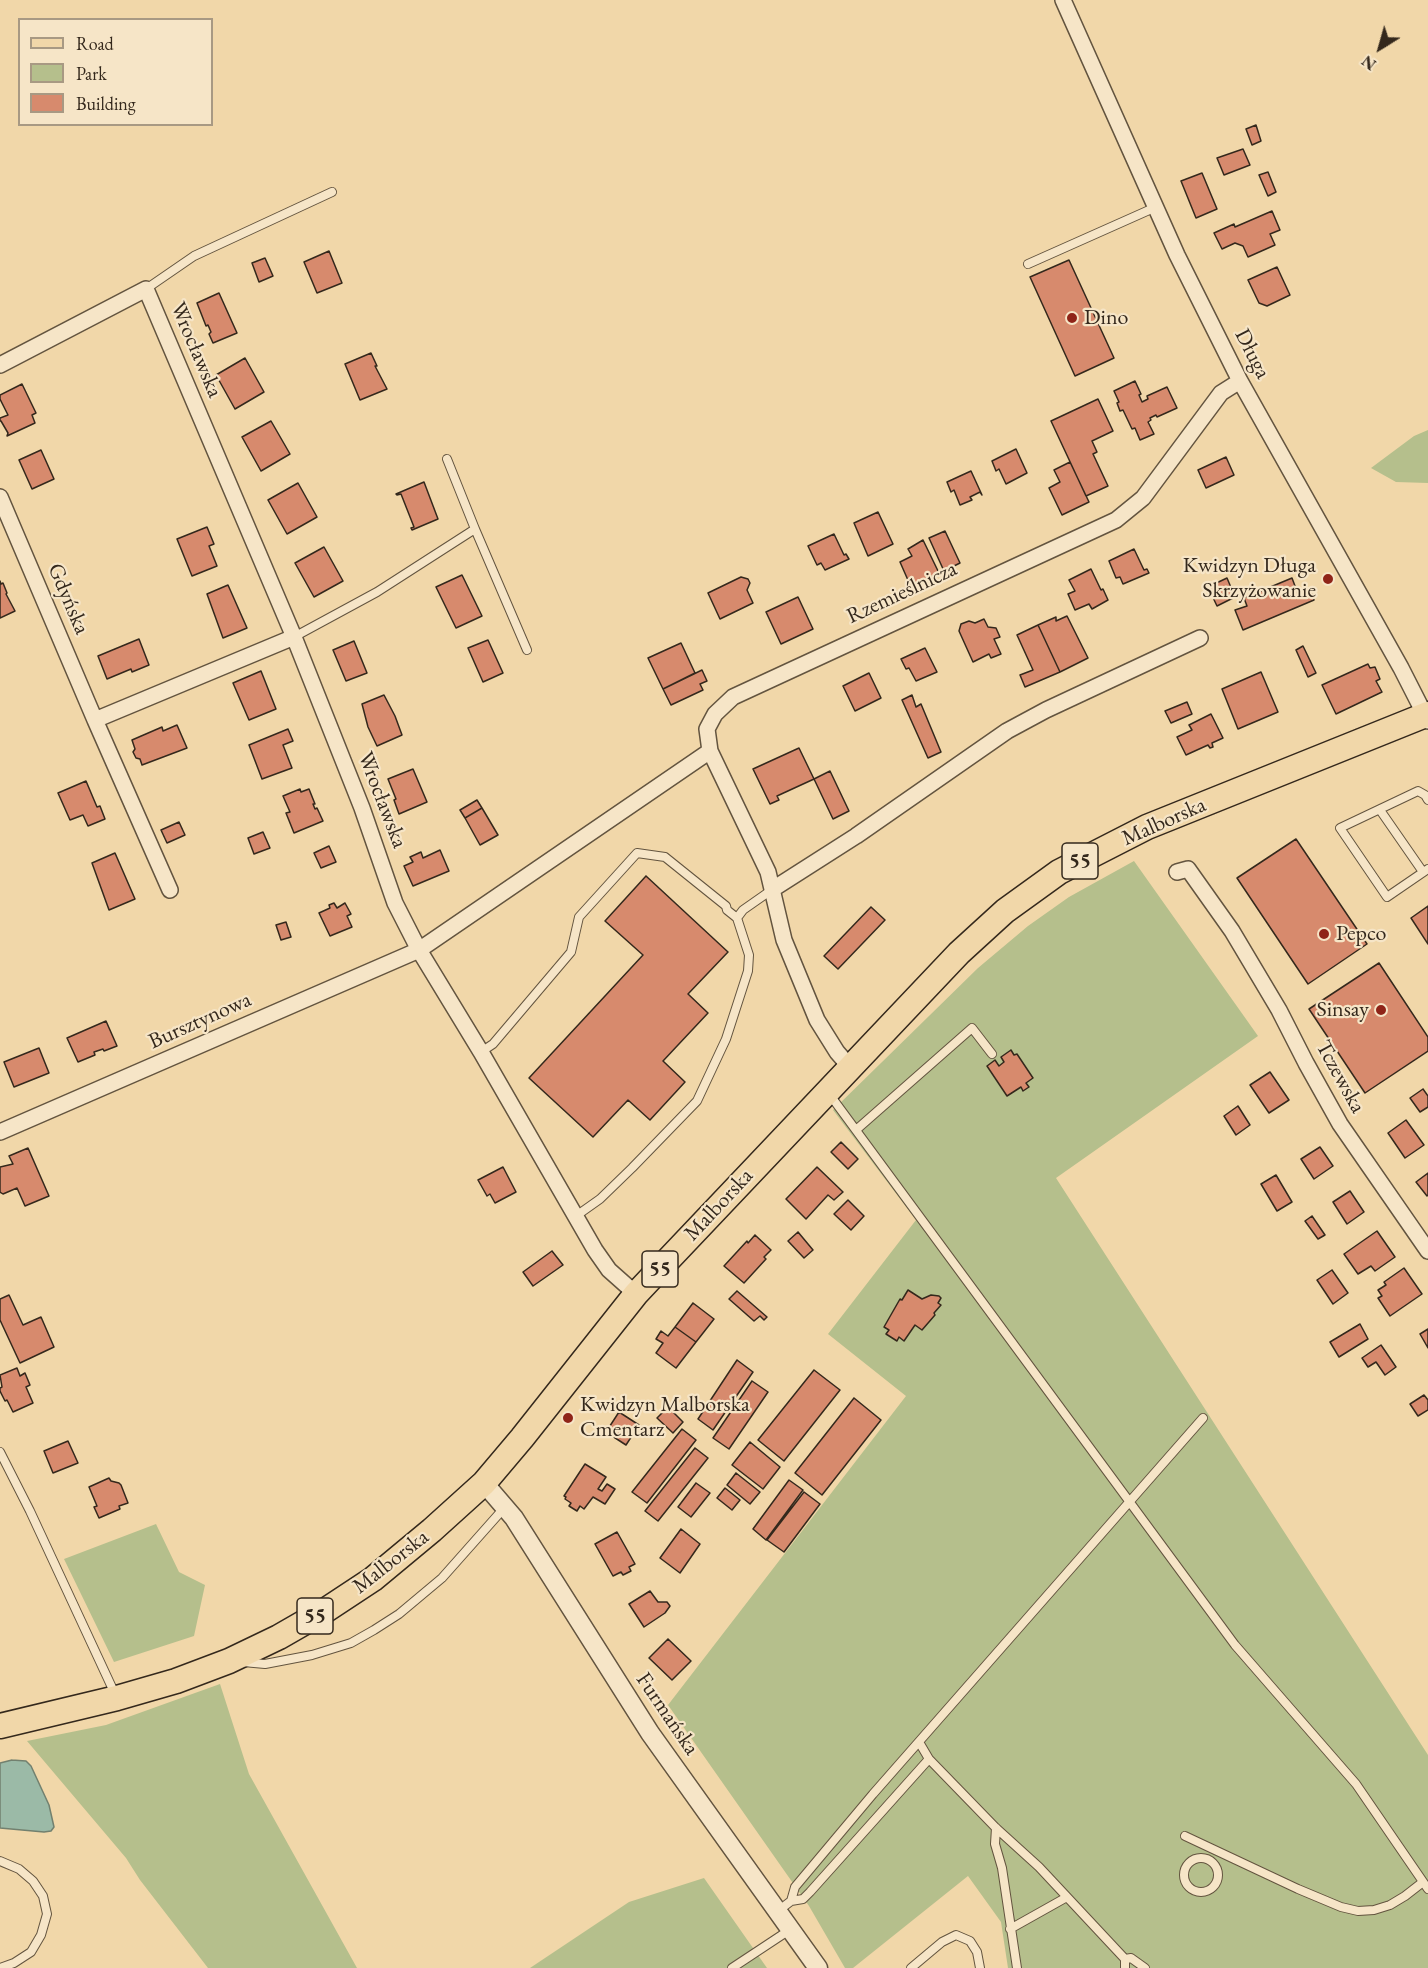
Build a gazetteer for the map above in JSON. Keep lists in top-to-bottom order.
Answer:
{
  "streets": {
    "main road": ["Malborska", "55"],
    "street": [
      "Wrocławska",
      "Długa",
      "Rzemieślnicza",
      "Gdyńska",
      "Bursztynowa",
      "Tczewska",
      "Furmańska"
    ]
  },
  "crossings": [
    ["Wrocławska", "Malborska"],
    ["Wrocławska", "Bursztynowa"],
    ["Długa", "Rzemieślnicza"],
    ["Długa", "Malborska"],
    ["Rzemieślnicza", "Malborska"],
    ["Rzemieślnicza", "Bursztynowa"],
    ["Malborska", "Furmańska"]
  ],
  "places": [
    "Dino",
    "Kwidzyn Długa Skrzyżowanie",
    "Pepco",
    "Sinsay",
    "Kwidzyn Malborska Cmentarz"
  ],
  "legend": ["Road", "Park", "Building"],
  "north": "bottom left"
}
